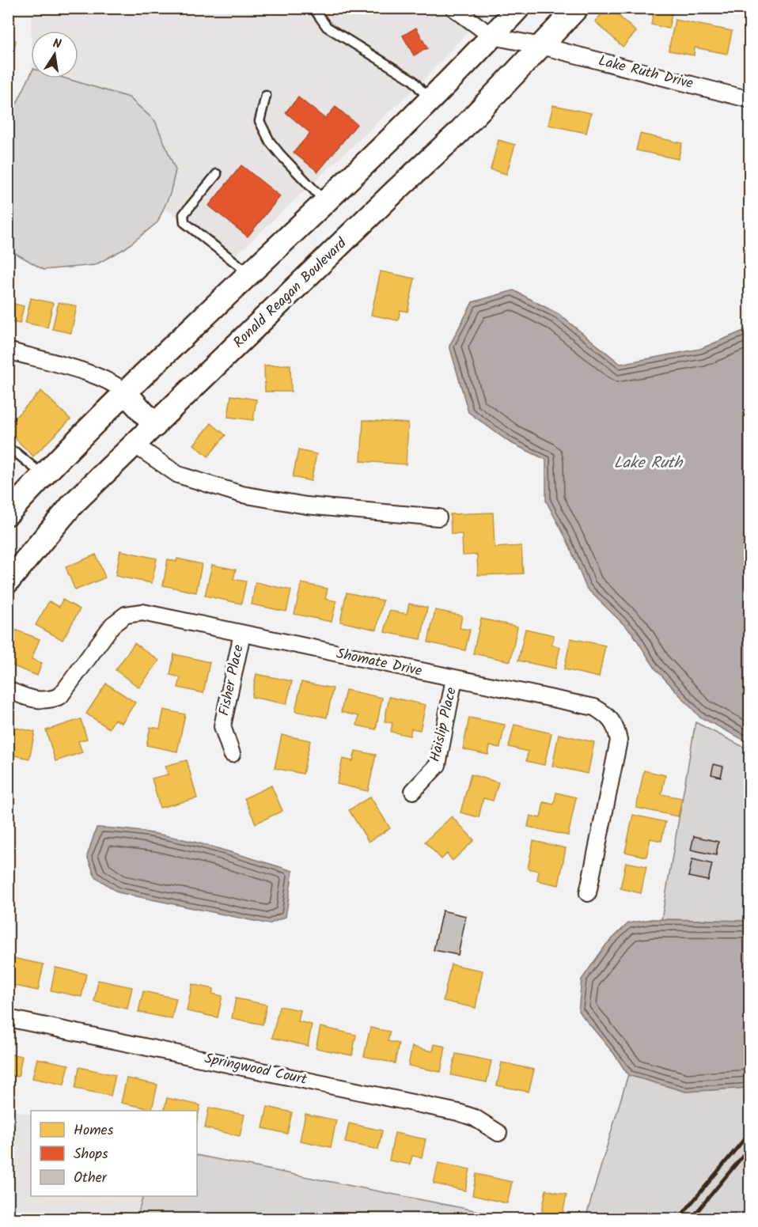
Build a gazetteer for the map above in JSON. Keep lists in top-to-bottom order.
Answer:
{
  "streets": {
    "main road": ["Ronald Reagan Boulevard"],
    "street": [
      "Lake Ruth Drive",
      "Shomate Drive",
      "Fisher Place",
      "Haislip Place",
      "Springwood Court"
    ]
  },
  "crossings": [
    ["Lake Ruth Drive", "Ronald Reagan Boulevard"],
    ["Shomate Drive", "Fisher Place"],
    ["Shomate Drive", "Haislip Place"]
  ],
  "water": ["Lake Ruth"],
  "legend": ["Homes", "Shops", "Other"],
  "north": "top"
}
